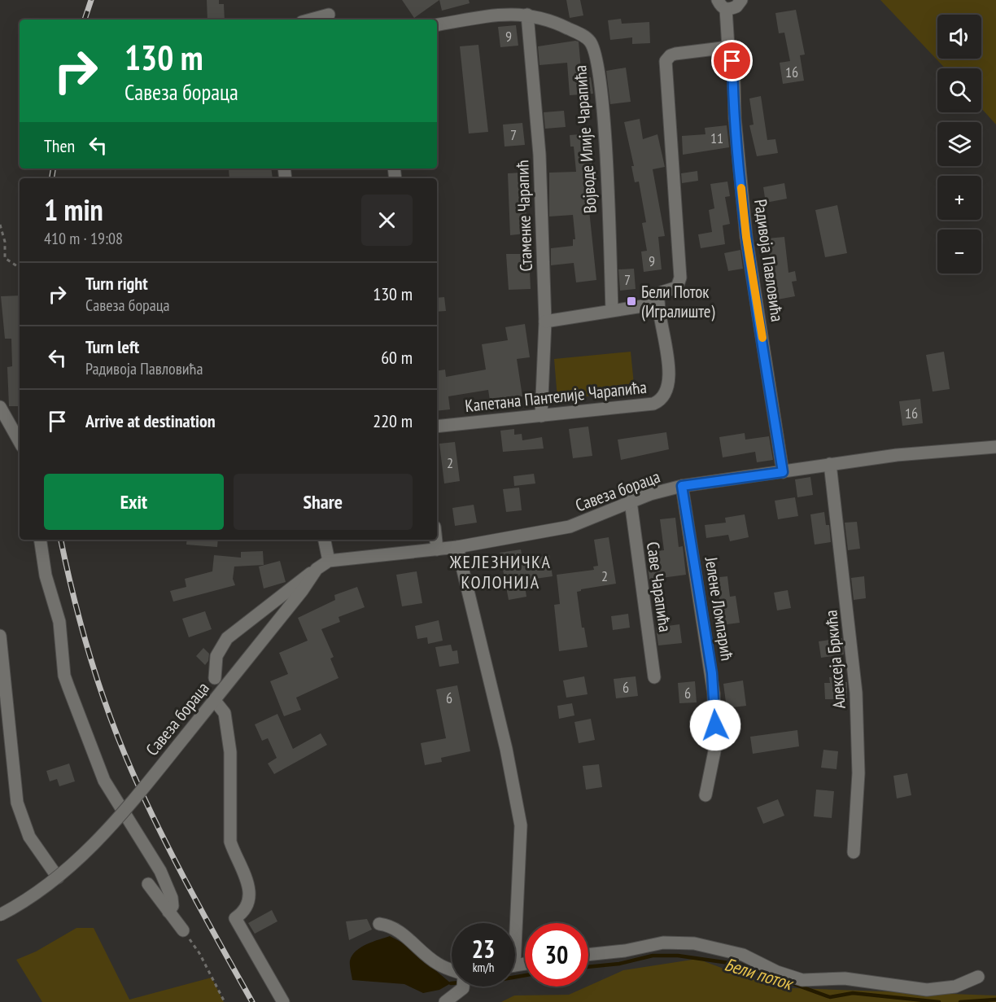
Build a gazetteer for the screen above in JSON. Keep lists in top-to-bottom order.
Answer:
{
  "streets": {
    "street": [
      "Војводе Илије Чарапића",
      "Стаменке Чарапић",
      "Радивоја Павловића",
      "Капетана Пантелије Чарапића",
      "Савеза бораца",
      "Саве Чарапића",
      "Јелене Ломпарић",
      "Алексеја Бркића"
    ]
  },
  "crossings": [
    ["Војводе Илије Чарапића", "Стаменке Чарапић"],
    ["Стаменке Чарапић", "Капетана Пантелије Чарапића"],
    ["Радивоја Павловића", "Савеза бораца"],
    ["Савеза бораца", "Саве Чарапића"],
    ["Савеза бораца", "Јелене Ломпарић"],
    ["Савеза бораца", "Алексеја Бркића"]
  ],
  "districts": ["ЖЕЛЕЗНИЧКА КОЛОНИЈА"],
  "water": ["Бели поток"],
  "places": {
    "transit": ["Бели Поток (Игралиште)"]
  },
  "house_numbers": [
    "9",
    "16",
    "7",
    "11",
    "9",
    "7",
    "16",
    "2",
    "2",
    "6",
    "6",
    "6"
  ],
  "page": {
    "map_buttons": ["+", "−"],
    "turn": ["130 m", "Савеза бораца"],
    "then": "Then",
    "heading": ["1 min", "410 m · 19:08"],
    "list": [
      {
        "name": "Turn right",
        "note": "Савеза бораца",
        "value": "130 m"
      },
      {
        "name": "Turn left",
        "note": "Радивоја Павловића",
        "value": "60 m"
      },
      {
        "name": "Arrive at destination",
        "value": "220 m"
      }
    ],
    "buttons": ["Exit", "Share"],
    "speed": "23 km/h",
    "limit": "30"
  }
}
